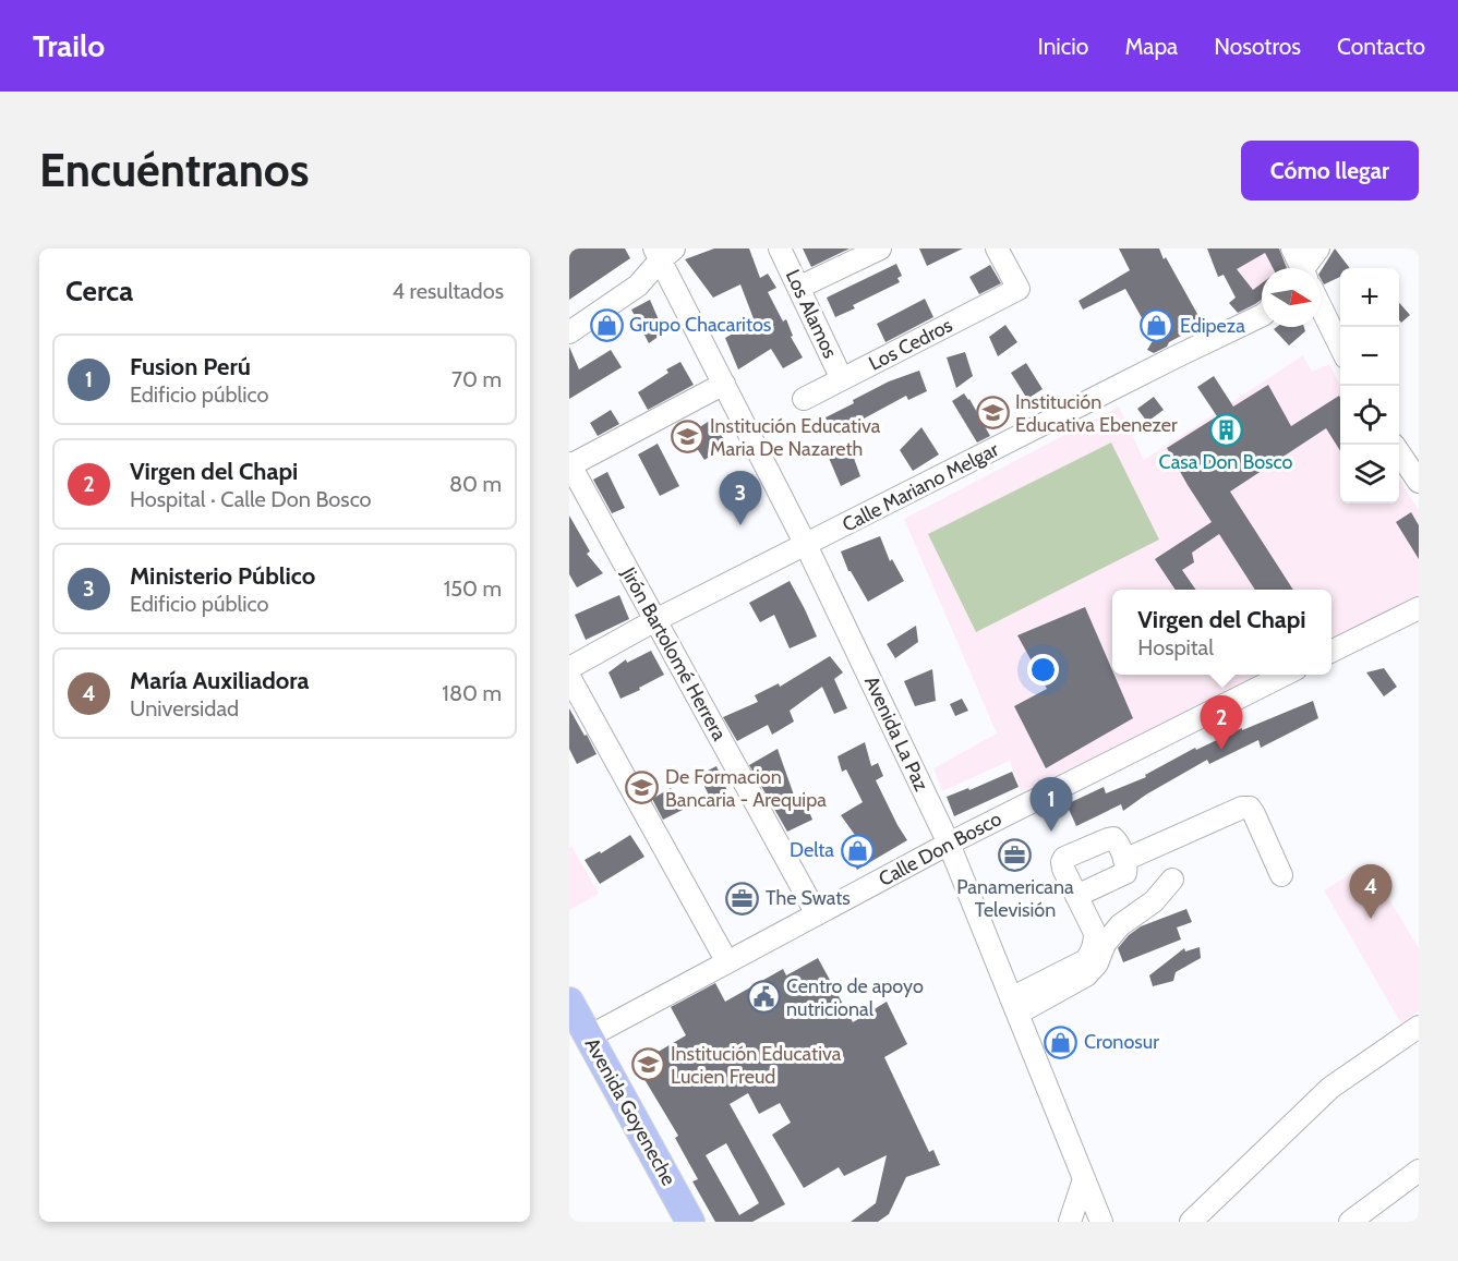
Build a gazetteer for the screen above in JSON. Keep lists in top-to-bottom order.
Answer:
{
  "streets": {
    "main road": ["Avenida Goyeneche"],
    "street": [
      "Los Alamos",
      "Los Cedros",
      "Calle Mariano Melgar",
      "Jirón Bartolomé Herrera",
      "Avenida La Paz",
      "Calle Don Bosco"
    ]
  },
  "crossings": [
    ["Los Alamos", "Los Cedros"],
    ["Calle Mariano Melgar", "Jirón Bartolomé Herrera"],
    ["Calle Mariano Melgar", "Avenida La Paz"],
    ["Jirón Bartolomé Herrera", "Calle Don Bosco"],
    ["Avenida La Paz", "Calle Don Bosco"],
    ["Calle Don Bosco", "Avenida Goyeneche"]
  ],
  "places": {
    "shop": [
      "Grupo Chacaritos",
      "Edipeza",
      "Delta",
      "Cronosur"
    ],
    "school or university": [
      "Institución Educativa Ebenezer",
      "Institución Educativa Maria De Nazareth",
      "De Formacion Bancaria - Arequipa",
      "Institución Educativa Lucien Freud"
    ],
    "building": ["Casa Don Bosco"],
    "office": ["Panamericana Televisión", "The Swats"],
    "public building": ["Centro de apoyo nutricional"]
  },
  "north": "right",
  "page": {
    "header": "Trailo",
    "nav": [
      "Inicio",
      "Mapa",
      "Nosotros",
      "Contacto"
    ],
    "buttons": "Cómo llegar",
    "title": "Encuéntranos",
    "heading": ["Cerca", "4 resultados"],
    "map_buttons": ["+", "−"],
    "list": [
      {
        "mark": "1",
        "name": "Fusion Perú",
        "note": "Edificio público",
        "value": "70 m"
      },
      {
        "mark": "2",
        "name": "Virgen del Chapi",
        "note": "Hospital · Calle Don Bosco",
        "value": "80 m"
      },
      {
        "mark": "3",
        "name": "Ministerio Público",
        "note": "Edificio público",
        "value": "150 m"
      },
      {
        "mark": "4",
        "name": "María Auxiliadora",
        "note": "Universidad",
        "value": "180 m"
      }
    ],
    "pins": [
      "3",
      "2",
      "1",
      "4"
    ],
    "popup": ["Virgen del Chapi", "Hospital"]
  }
}
